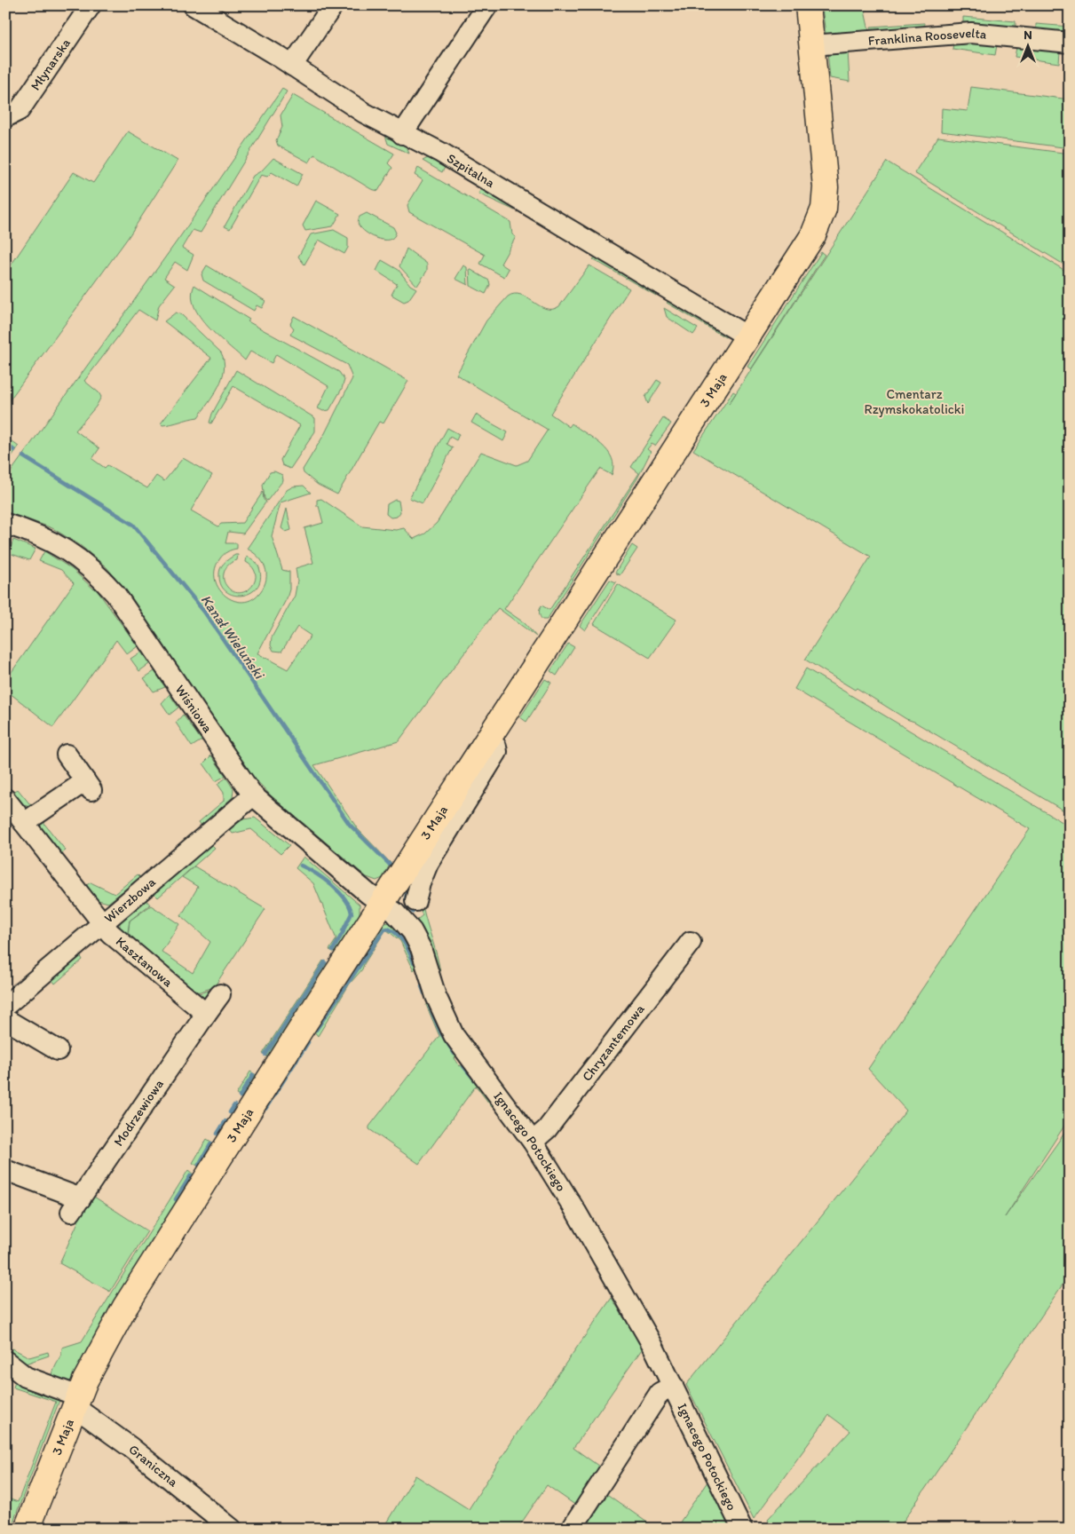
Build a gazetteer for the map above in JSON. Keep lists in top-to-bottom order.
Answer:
{
  "streets": {
    "main road": ["3 Maja"],
    "street": [
      "Franklina Roosevelta",
      "Młynarska",
      "Szpitalna",
      "Wiśniowa",
      "Wierzbowa",
      "Kasztanowa",
      "Chryzantemowa",
      "Modrzewiowa",
      "Ignacego Potockiego",
      "Graniczna"
    ]
  },
  "crossings": [
    ["Franklina Roosevelta", "3 Maja"],
    ["Szpitalna", "3 Maja"],
    ["3 Maja", "Wiśniowa"],
    ["3 Maja", "Ignacego Potockiego"],
    ["3 Maja", "Graniczna"],
    ["Wiśniowa", "Wierzbowa"],
    ["Wiśniowa", "Ignacego Potockiego"],
    ["Wierzbowa", "Kasztanowa"],
    ["Kasztanowa", "Modrzewiowa"],
    ["Chryzantemowa", "Ignacego Potockiego"]
  ],
  "water": ["Kanał Wieluński"],
  "parks": ["Cmentarz Rzymskokatolicki"],
  "north": "top"
}
